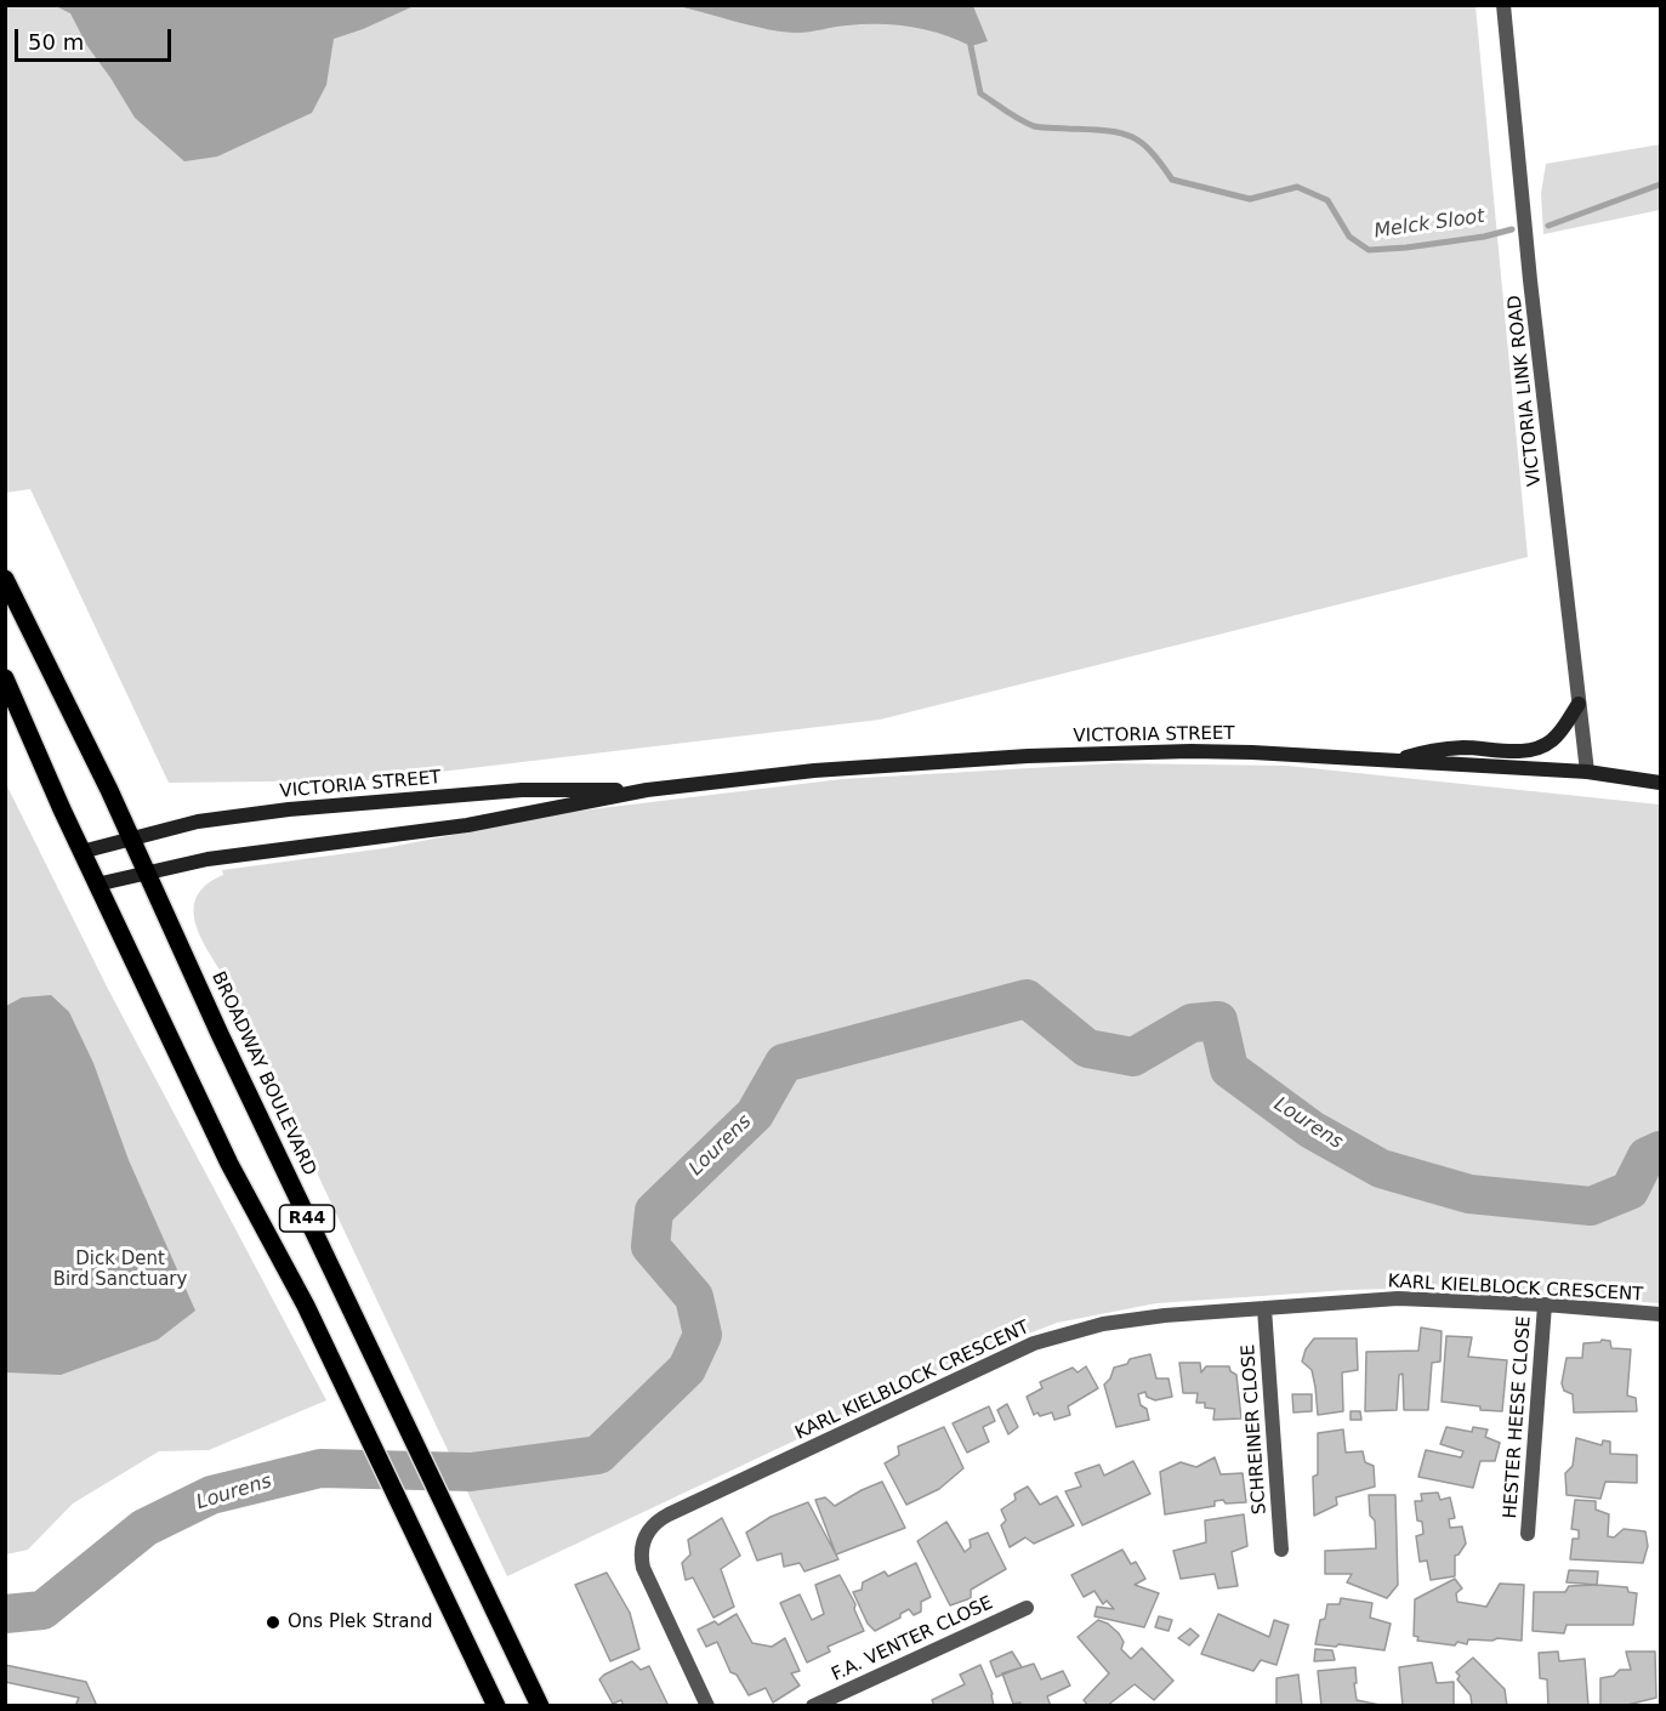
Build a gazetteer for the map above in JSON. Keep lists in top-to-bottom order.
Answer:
{
  "streets": {
    "main road": ["VICTORIA STREET", "BROADWAY BOULEVARD", "R44"],
    "street": [
      "VICTORIA LINK ROAD",
      "KARL KIELBLOCK CRESCENT",
      "HESTER HEESE CLOSE",
      "SCHREINER CLOSE",
      "F.A. VENTER CLOSE"
    ]
  },
  "crossings": [
    ["VICTORIA LINK ROAD", "VICTORIA STREET"],
    ["VICTORIA STREET", "BROADWAY BOULEVARD"],
    ["VICTORIA STREET", "R44"],
    ["KARL KIELBLOCK CRESCENT", "HESTER HEESE CLOSE"],
    ["KARL KIELBLOCK CRESCENT", "SCHREINER CLOSE"]
  ],
  "water": ["Melck Sloot", "Lourens"],
  "parks": ["Dick Dent Bird Sanctuary"],
  "places": ["Ons Plek Strand"],
  "scale_bar": "50 m"
}
